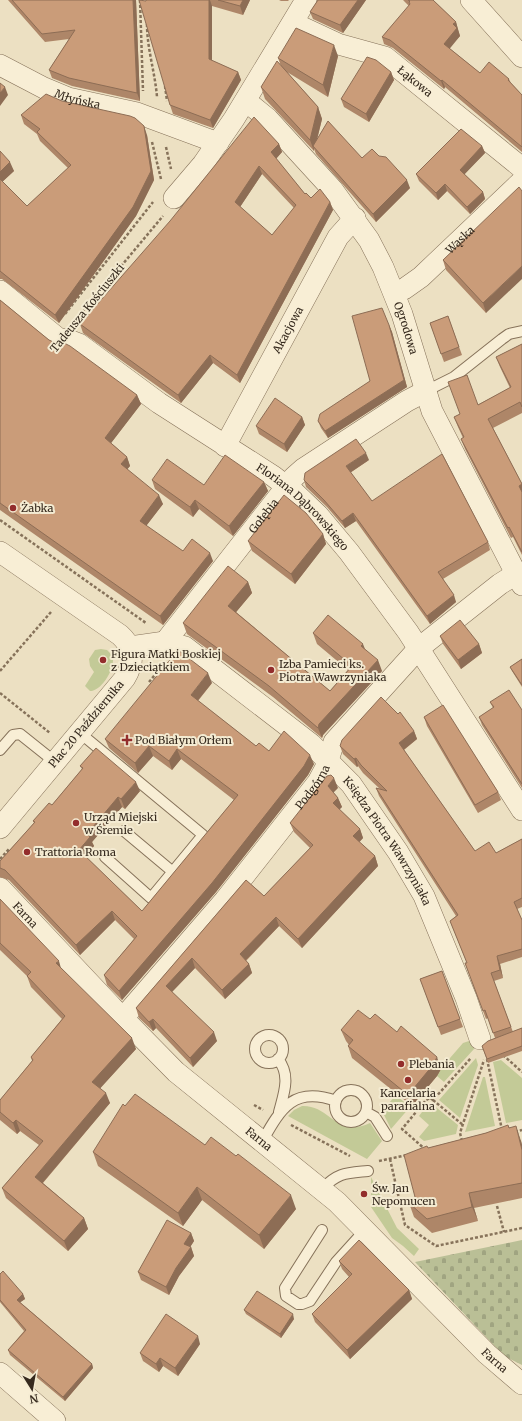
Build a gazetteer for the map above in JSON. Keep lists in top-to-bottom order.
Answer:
{
  "streets": {
    "street": [
      "Łąkowa",
      "Młyńska",
      "Wąska",
      "Ogrodowa",
      "Akacjowa",
      "Floriana Dąbrowskiego",
      "Gołębia",
      "Plac 20 Października",
      "Podgórna",
      "Księdza Piotra Wawrzyniaka",
      "Farna"
    ],
    "path": ["Tadeusza Kościuszki"]
  },
  "crossings": [
    ["Wąska", "Ogrodowa"],
    ["Tadeusza Kościuszki", "Floriana Dąbrowskiego"],
    ["Ogrodowa", "Akacjowa"],
    ["Ogrodowa", "Gołębia"],
    ["Ogrodowa", "Podgórna"],
    ["Akacjowa", "Floriana Dąbrowskiego"],
    ["Floriana Dąbrowskiego", "Gołębia"],
    ["Floriana Dąbrowskiego", "Podgórna"],
    ["Gołębia", "Księdza Piotra Wawrzyniaka"],
    ["Plac 20 Października", "Księdza Piotra Wawrzyniaka"],
    ["Podgórna", "Księdza Piotra Wawrzyniaka"],
    ["Podgórna", "Farna"]
  ],
  "places": {
    "other": [
      "Żabka",
      "Figura Matki Boskiej z Dzieciątkiem",
      "Izba Pamieci ks. Piotra Wawrzyniaka",
      "Urząd Miejski w Śremie",
      "Trattoria Roma",
      "Plebania",
      "Kancelaria parafialna",
      "Św. Jan Nepomucen"
    ],
    "health": ["Pod Białym Orłem"]
  },
  "north": "bottom"
}
